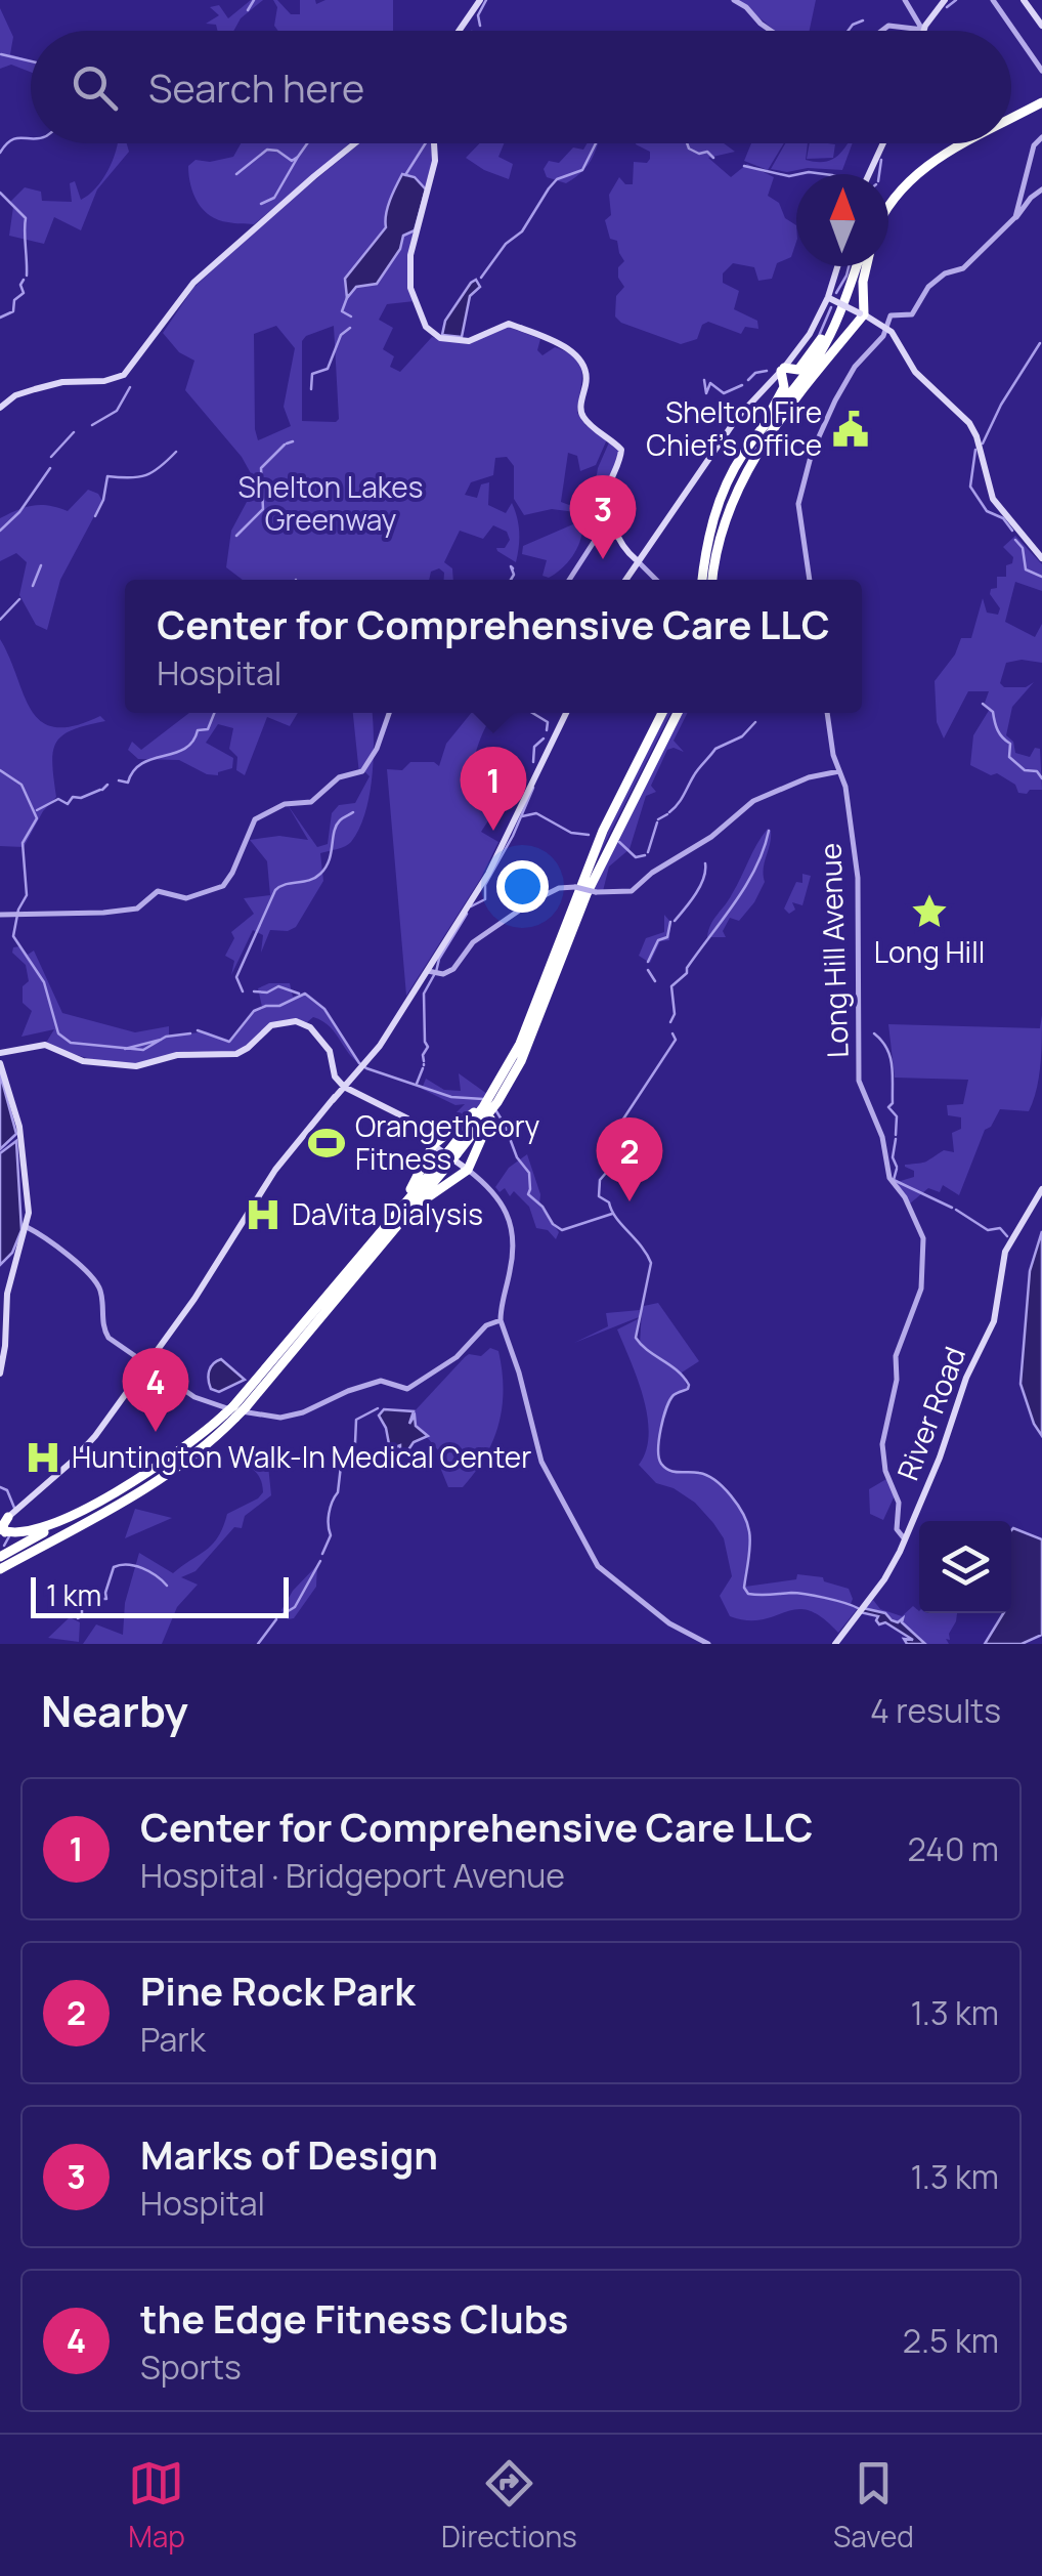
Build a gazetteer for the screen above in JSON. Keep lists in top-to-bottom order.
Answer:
{
  "streets": {
    "main road": ["River Road"],
    "street": ["Long Hill Avenue"]
  },
  "crossings": [
    ["Long Hill Avenue", "River Road"]
  ],
  "parks": ["Shelton Lakes Greenway"],
  "places": {
    "public building": ["Shelton Fire Chief's Office"],
    "place": ["Long Hill"],
    "sports": ["Orangetheory Fitness"],
    "hospital": ["DaVita Dialysis", "Huntington Walk-In Medical Center"]
  },
  "scale_bar": "1 km",
  "north": "top",
  "page": {
    "search": "Search here",
    "pins": [
      "3",
      "1",
      "2",
      "4"
    ],
    "popup": ["Center for Comprehensive Care LLC", "Hospital"],
    "scale": "1 km",
    "heading": ["Nearby", "4 results"],
    "list": [
      {
        "mark": "1",
        "name": "Center for Comprehensive Care LLC",
        "note": "Hospital · Bridgeport Avenue",
        "value": "240 m"
      },
      {
        "mark": "2",
        "name": "Pine Rock Park",
        "note": "Park",
        "value": "1.3 km"
      },
      {
        "mark": "3",
        "name": "Marks of Design",
        "note": "Hospital",
        "value": "1.3 km"
      },
      {
        "mark": "4",
        "name": "the Edge Fitness Clubs",
        "note": "Sports",
        "value": "2.5 km"
      }
    ],
    "nav": ["Map", "Directions", "Saved"]
  }
}
